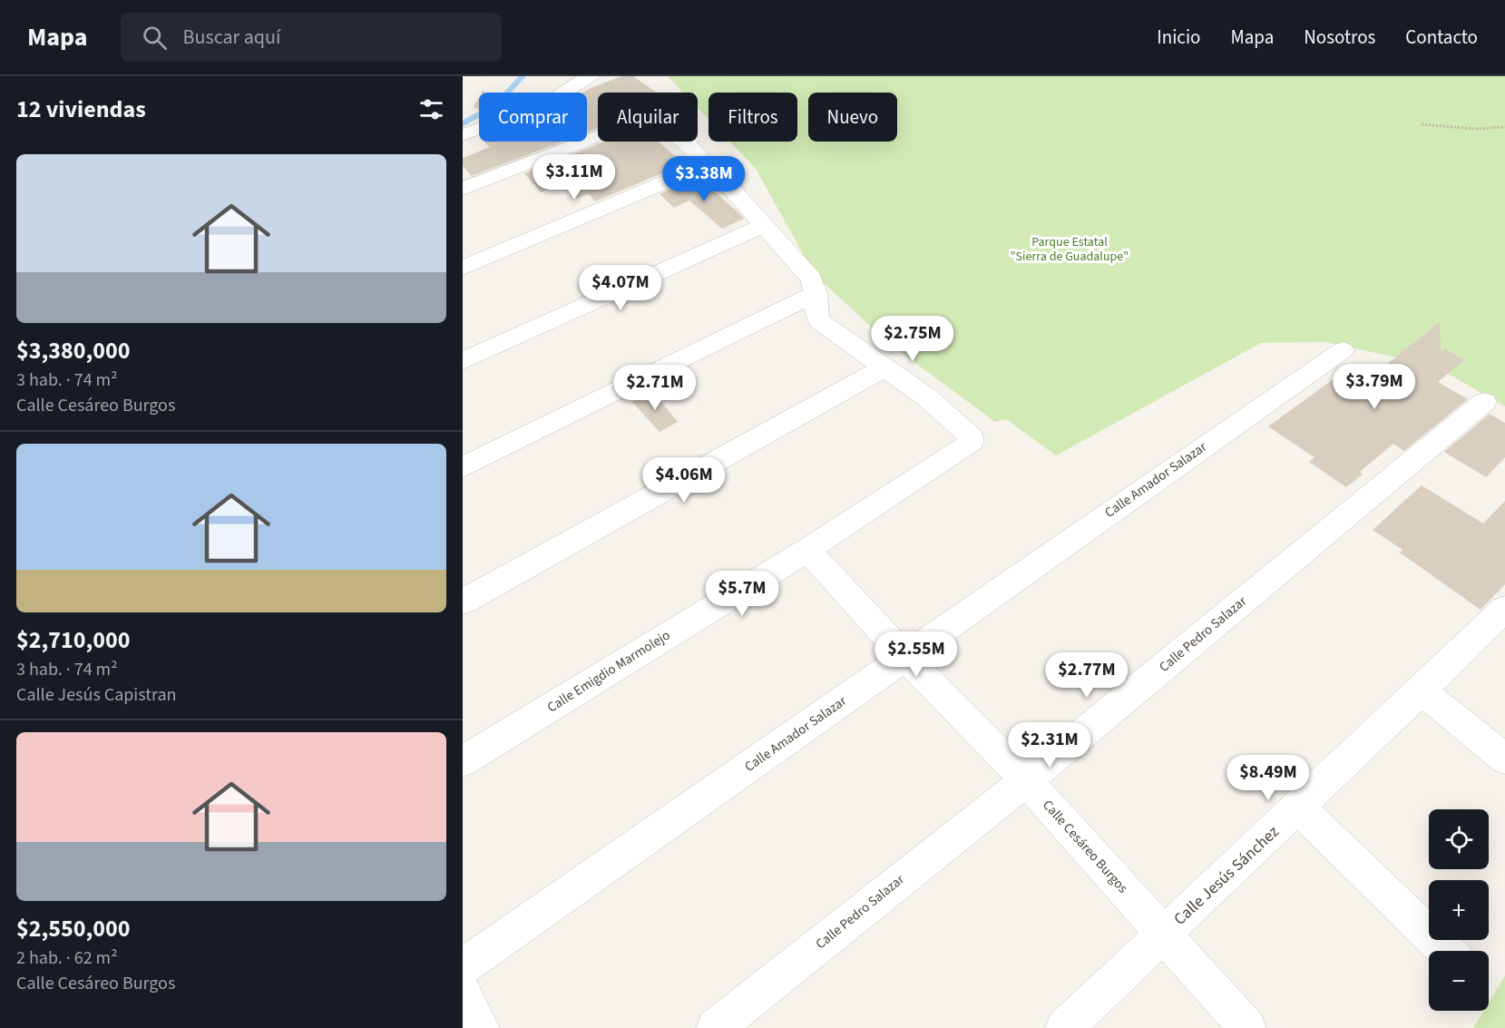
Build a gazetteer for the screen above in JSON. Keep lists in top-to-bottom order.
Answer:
{
  "streets": {
    "street": [
      "Calle Amador Salazar",
      "Calle Pedro Salazar",
      "Calle Emigdio Marmolejo",
      "Calle Cesáreo Burgos",
      "Calle Jesús Sánchez"
    ]
  },
  "crossings": [
    ["Calle Amador Salazar", "Calle Cesáreo Burgos"],
    ["Calle Pedro Salazar", "Calle Cesáreo Burgos"],
    ["Calle Emigdio Marmolejo", "Calle Cesáreo Burgos"],
    ["Calle Cesáreo Burgos", "Calle Jesús Sánchez"]
  ],
  "parks": ["Parque Estatal \"Sierra de Guadalupe\""],
  "page": {
    "header": "Mapa",
    "search": "Buscar aquí",
    "nav": [
      "Inicio",
      "Mapa",
      "Nosotros",
      "Contacto"
    ],
    "heading": "12 viviendas",
    "chip": [
      "Comprar",
      "Alquilar",
      "Filtros",
      "Nuevo"
    ],
    "list": [
      {
        "name": "$3,380,000",
        "note": "3 hab. · 74 m² · Calle Cesáreo Burgos"
      },
      {
        "name": "$2,710,000",
        "note": "3 hab. · 74 m² · Calle Jesús Capistran"
      },
      {
        "name": "$2,550,000",
        "note": "2 hab. · 62 m² · Calle Cesáreo Burgos"
      }
    ],
    "price": [
      "$3.11M",
      "$3.38M",
      "$4.07M",
      "$2.75M",
      "$3.79M",
      "$2.71M",
      "$4.06M",
      "$5.7M",
      "$2.55M",
      "$2.77M",
      "$2.31M",
      "$8.49M"
    ],
    "map_buttons": ["+", "−"]
  }
}
